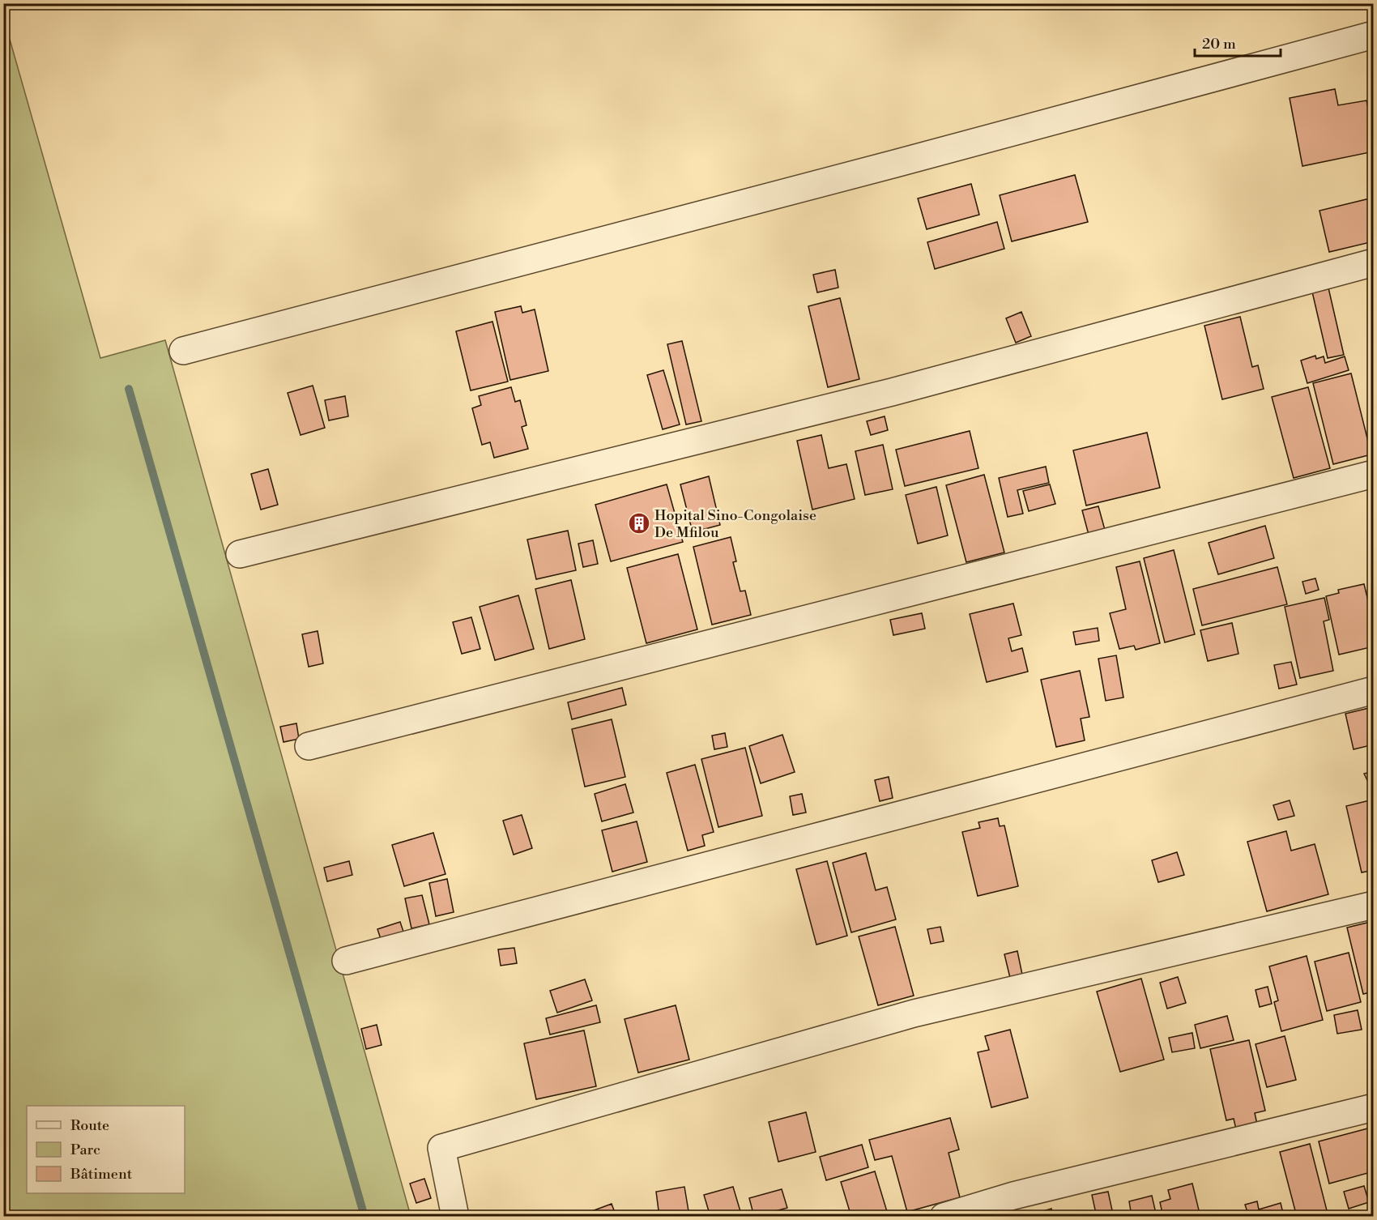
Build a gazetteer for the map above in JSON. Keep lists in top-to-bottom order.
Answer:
{
  "places": {
    "building": ["Hopital Sino-Congolaise De Mfilou"]
  },
  "legend": ["Route", "Parc", "Bâtiment"],
  "scale_bar": "20 m"
}
